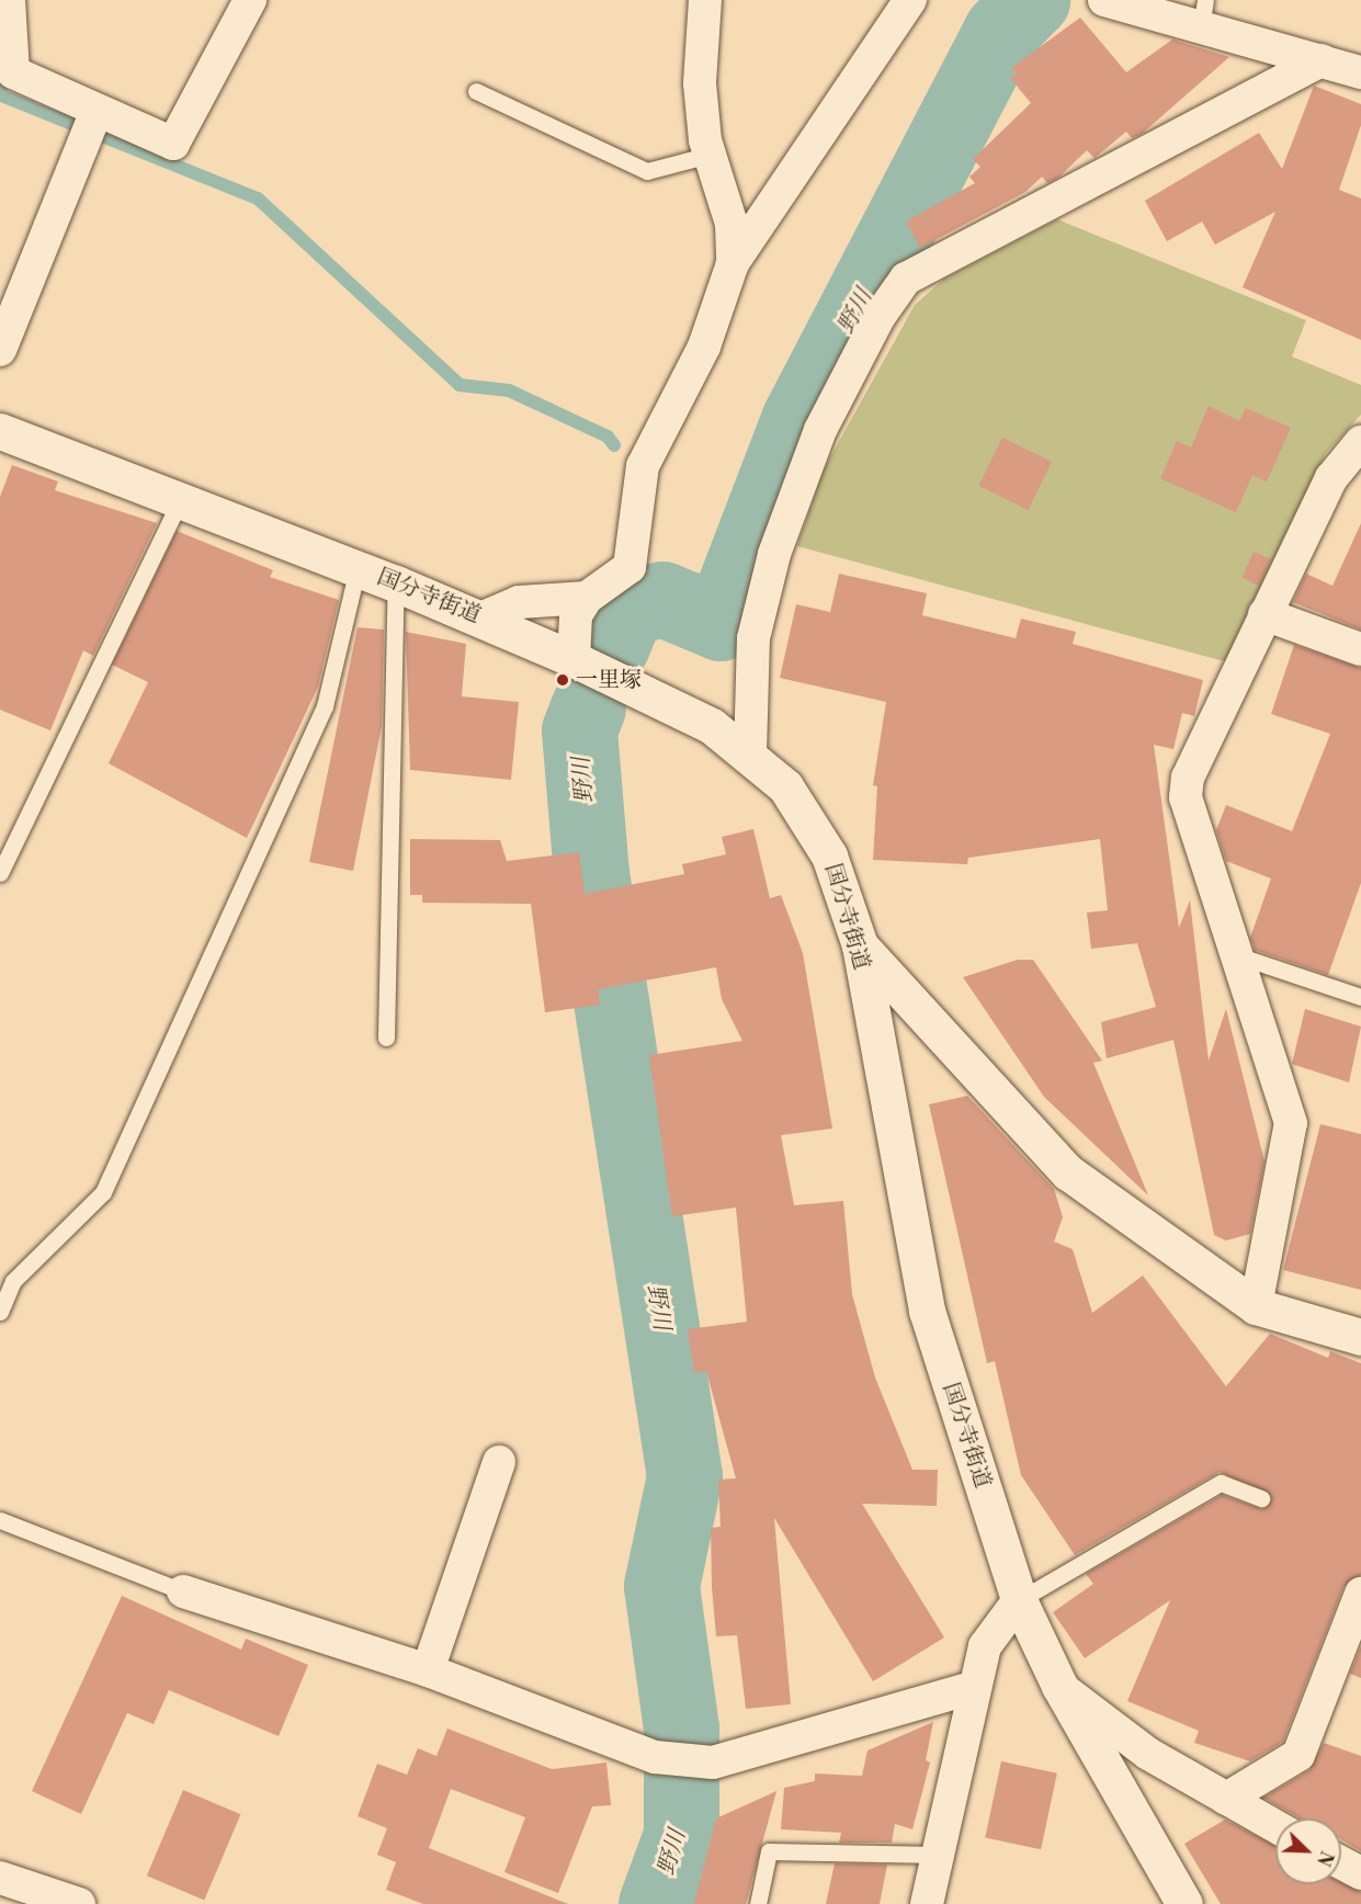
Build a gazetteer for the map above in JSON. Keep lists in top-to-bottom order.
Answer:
{
  "streets": {
    "main road": ["国分寺街道"]
  },
  "water": ["野川"],
  "places": ["一里塚"],
  "north": "bottom right"
}
